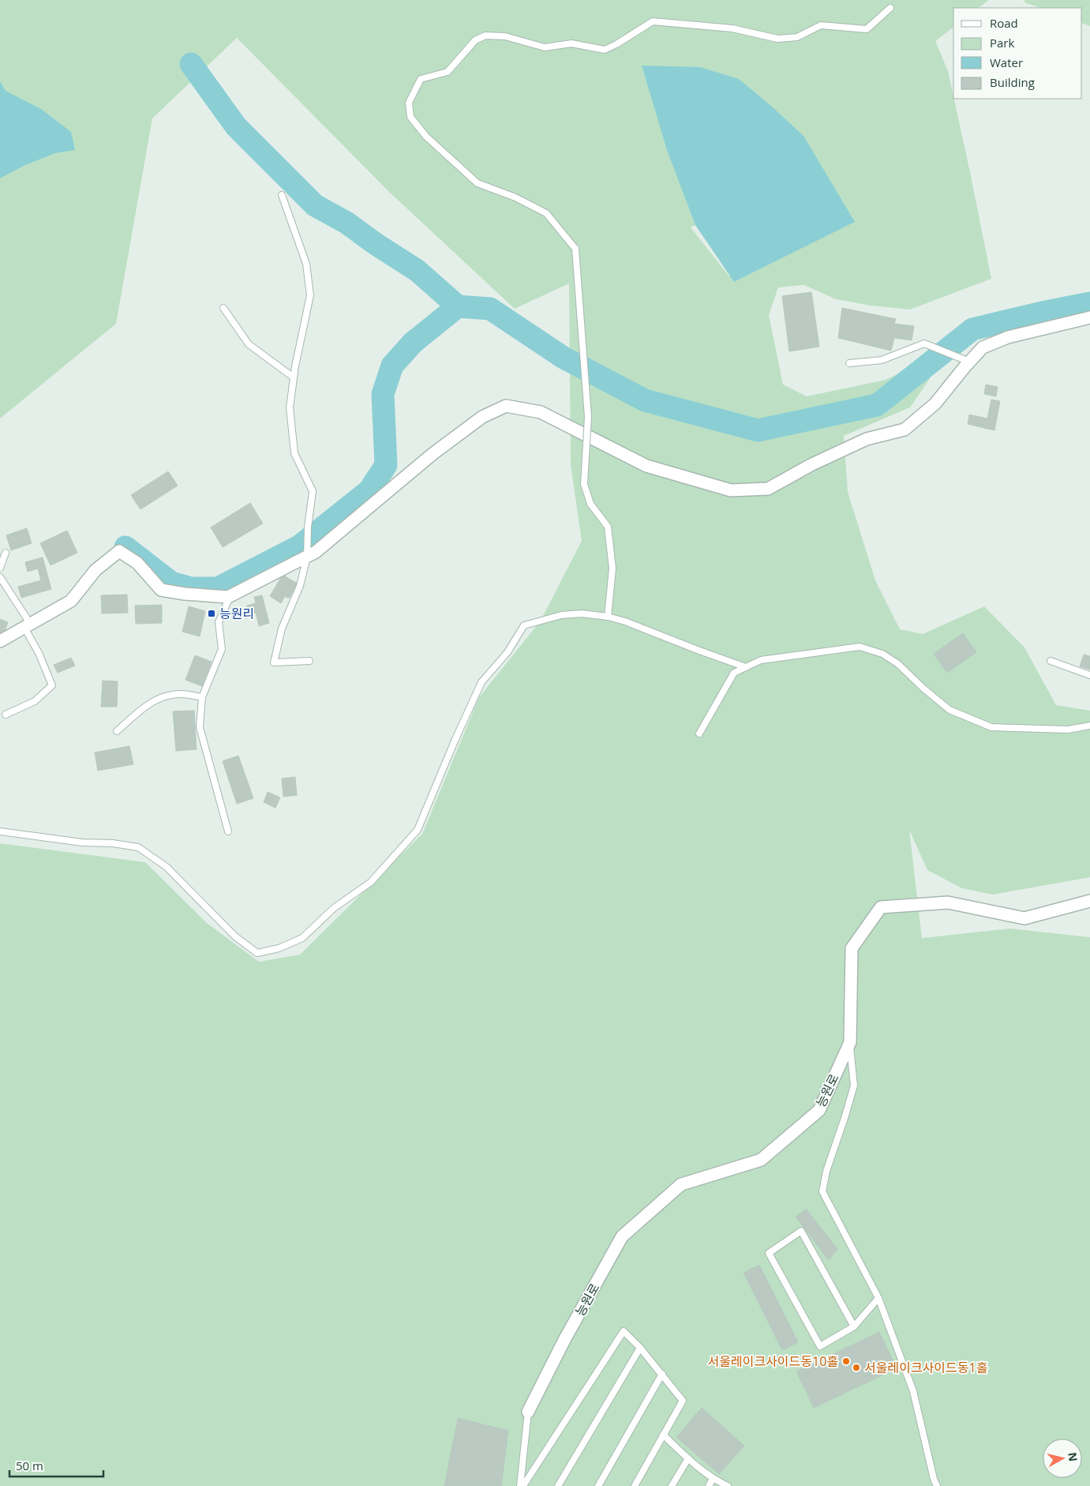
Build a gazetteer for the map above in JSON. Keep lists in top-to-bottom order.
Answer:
{
  "streets": {
    "street": ["능원로"]
  },
  "places": {
    "transit": ["능원리"],
    "other": ["서울레이크사이드동10홀", "서울레이크사이드동1홀"]
  },
  "legend": [
    "Road",
    "Park",
    "Water",
    "Building"
  ],
  "scale_bar": "50 m",
  "north": "right"
}
